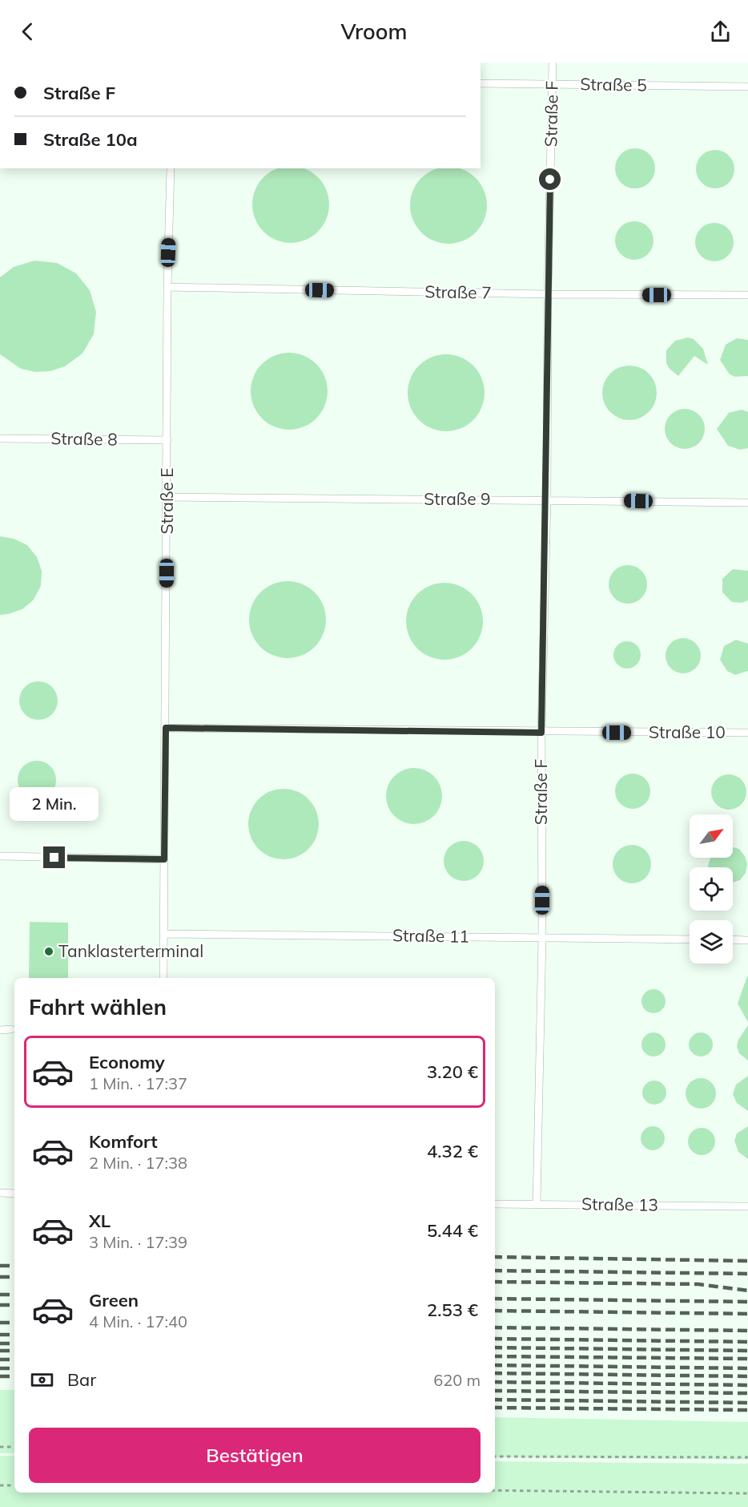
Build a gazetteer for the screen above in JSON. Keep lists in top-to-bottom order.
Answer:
{
  "streets": {
    "lane": [
      "Straße 5",
      "Straße F",
      "Straße 7",
      "Straße 8",
      "Straße 9",
      "Straße E",
      "Straße 10",
      "Straße 11",
      "Straße 13"
    ]
  },
  "crossings": [
    ["Straße 5", "Straße F"],
    ["Straße F", "Straße 7"],
    ["Straße F", "Straße 9"],
    ["Straße F", "Straße 10"],
    ["Straße F", "Straße 11"],
    ["Straße F", "Straße 13"],
    ["Straße 7", "Straße E"],
    ["Straße 8", "Straße E"],
    ["Straße 9", "Straße E"],
    ["Straße E", "Straße 10"],
    ["Straße E", "Straße 11"]
  ],
  "places": ["Tanklasterterminal"],
  "north": "top right",
  "page": {
    "header": "Vroom",
    "banner": ["Straße F", "Straße 10a"],
    "bubble": "2 Min.",
    "heading": "Fahrt wählen",
    "list": [
      {
        "name": "Economy",
        "note": "1 Min. · 17:37",
        "value": "3.20 €"
      },
      {
        "name": "Komfort",
        "note": "2 Min. · 17:38",
        "value": "4.32 €"
      },
      {
        "name": "XL",
        "note": "3 Min. · 17:39",
        "value": "5.44 €"
      },
      {
        "name": "Green",
        "note": "4 Min. · 17:40",
        "value": "2.53 €"
      }
    ],
    "pay": ["Bar", "620 m"],
    "buttons": "Bestätigen"
  }
}
